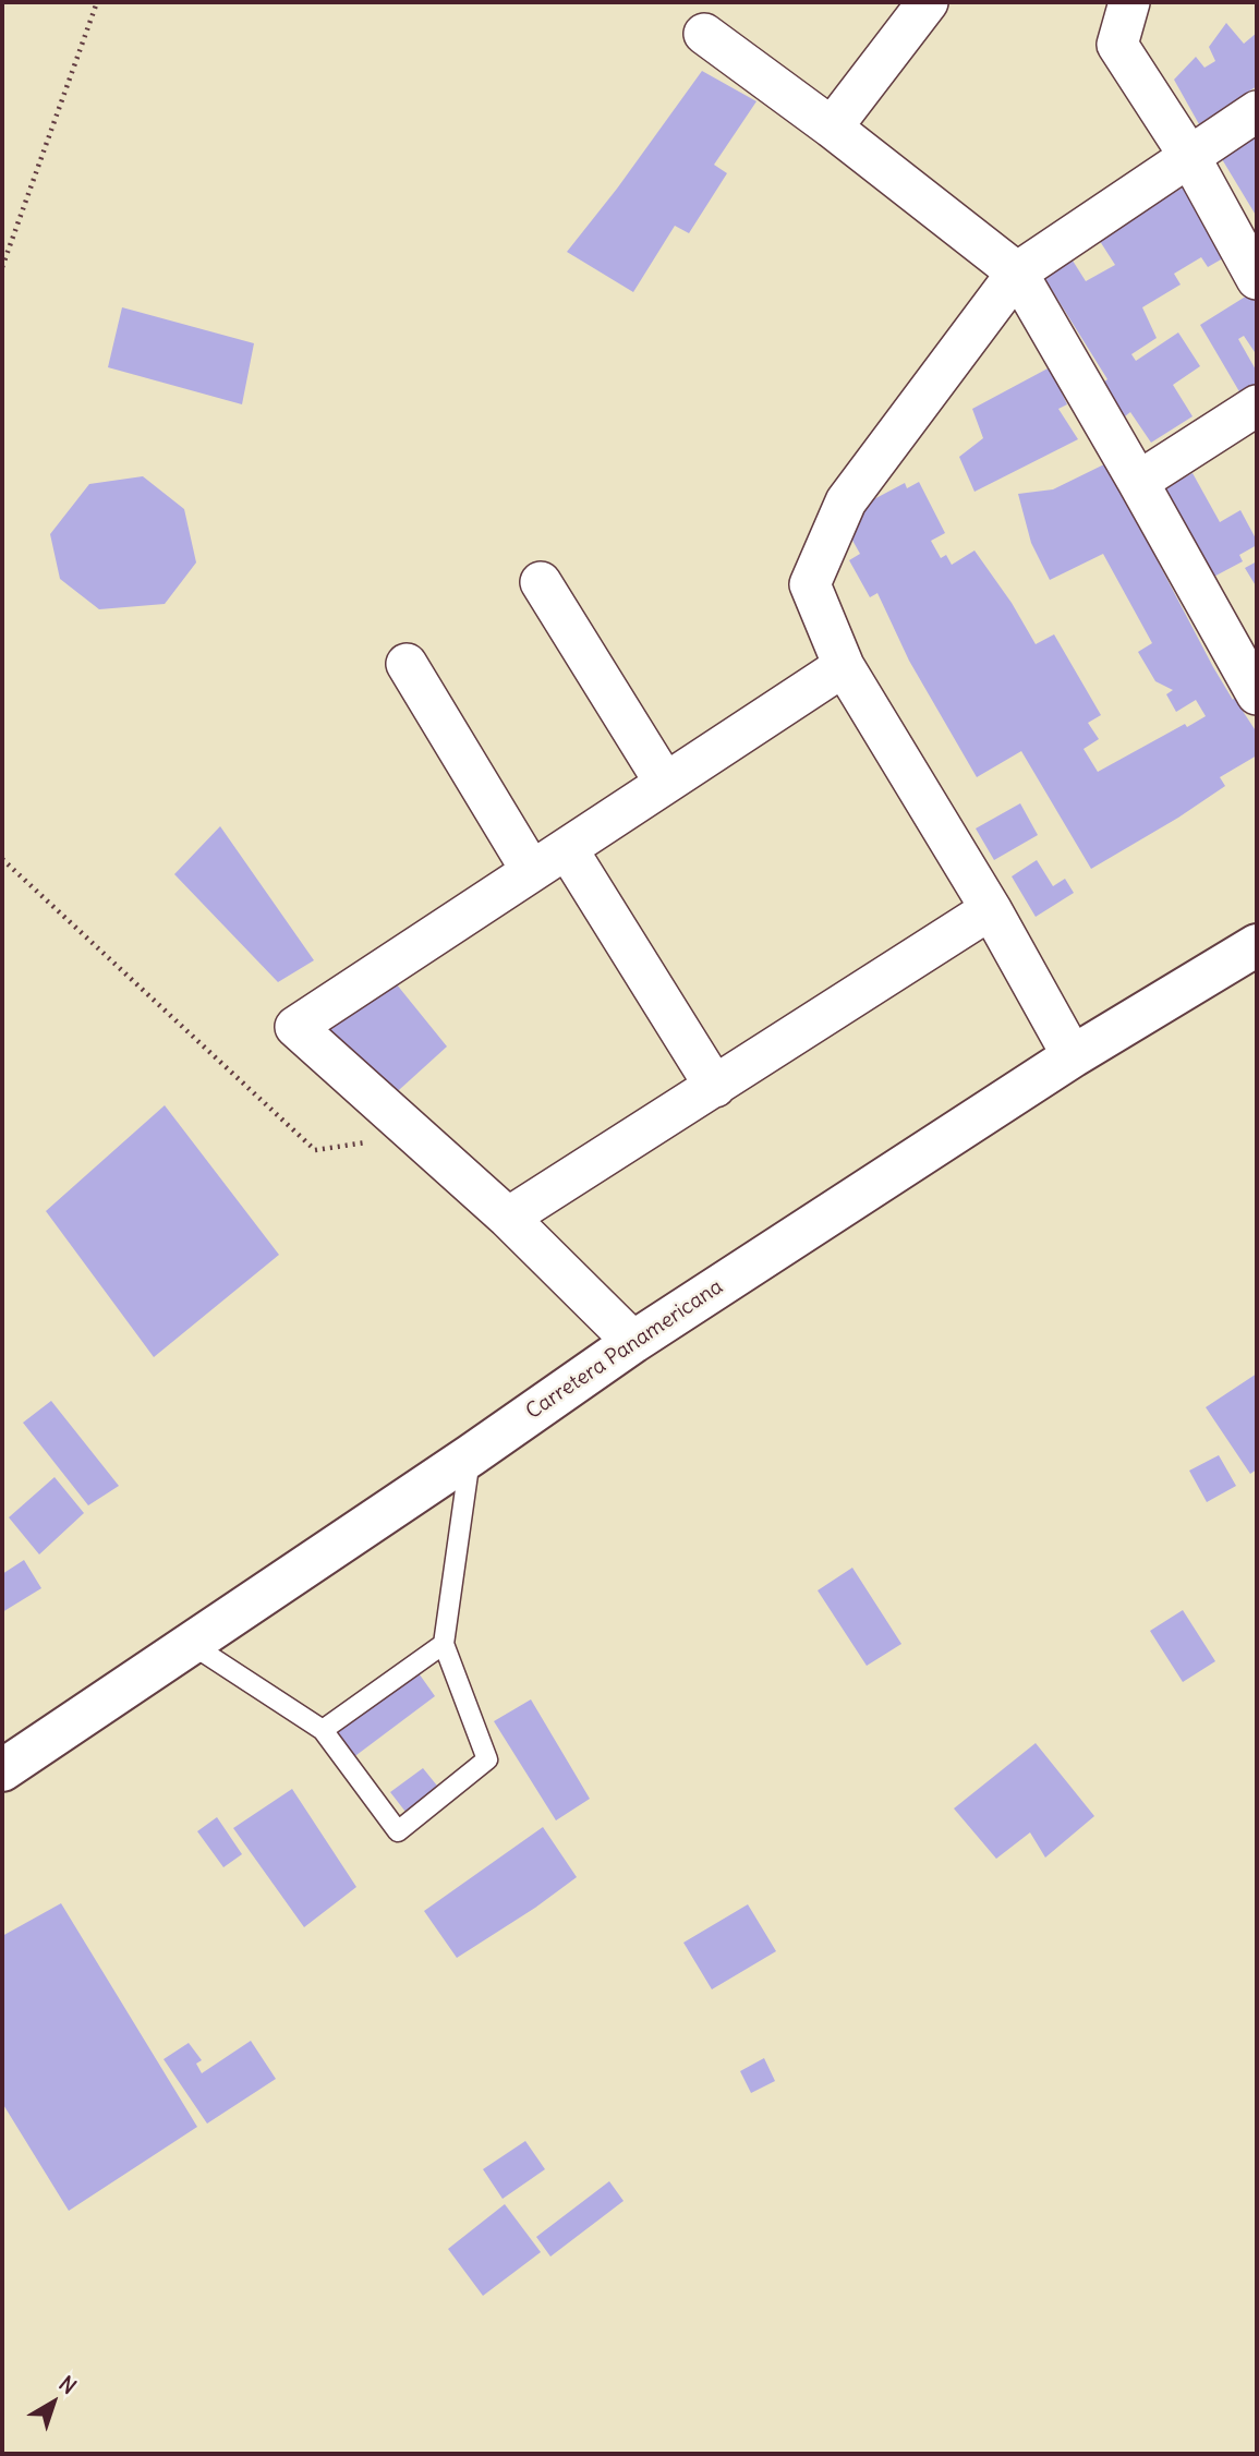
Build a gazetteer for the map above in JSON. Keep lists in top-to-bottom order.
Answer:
{
  "streets": {
    "main road": ["Carretera Panamericana"]
  },
  "north": "top right"
}
